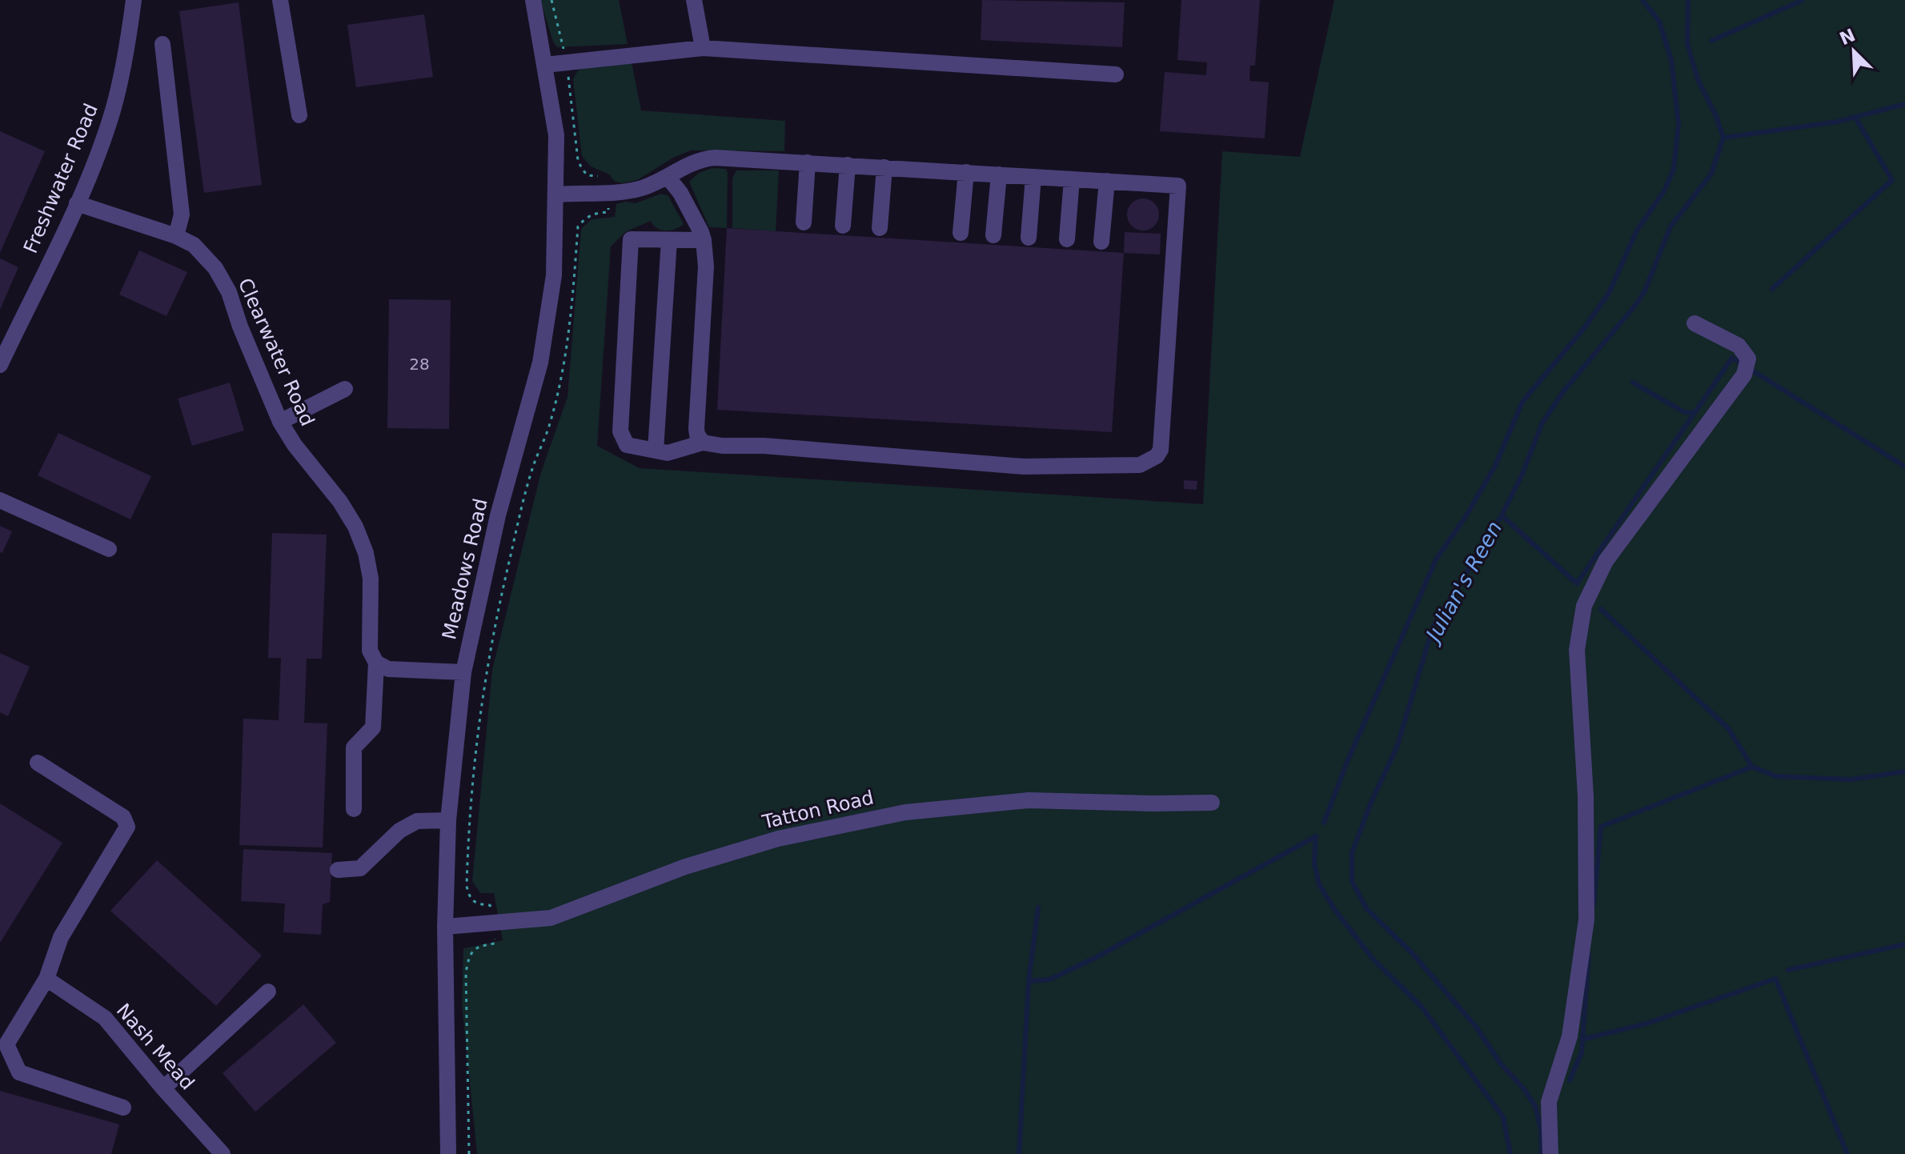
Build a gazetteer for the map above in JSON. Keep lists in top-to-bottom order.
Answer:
{
  "streets": {
    "street": [
      "Freshwater Road",
      "Clearwater Road",
      "Meadows Road",
      "Tatton Road",
      "Nash Mead"
    ]
  },
  "crossings": [
    ["Freshwater Road", "Clearwater Road"],
    ["Meadows Road", "Tatton Road"]
  ],
  "water": ["Julian's Reen"],
  "house_numbers": ["28"],
  "north": "top left"
}
